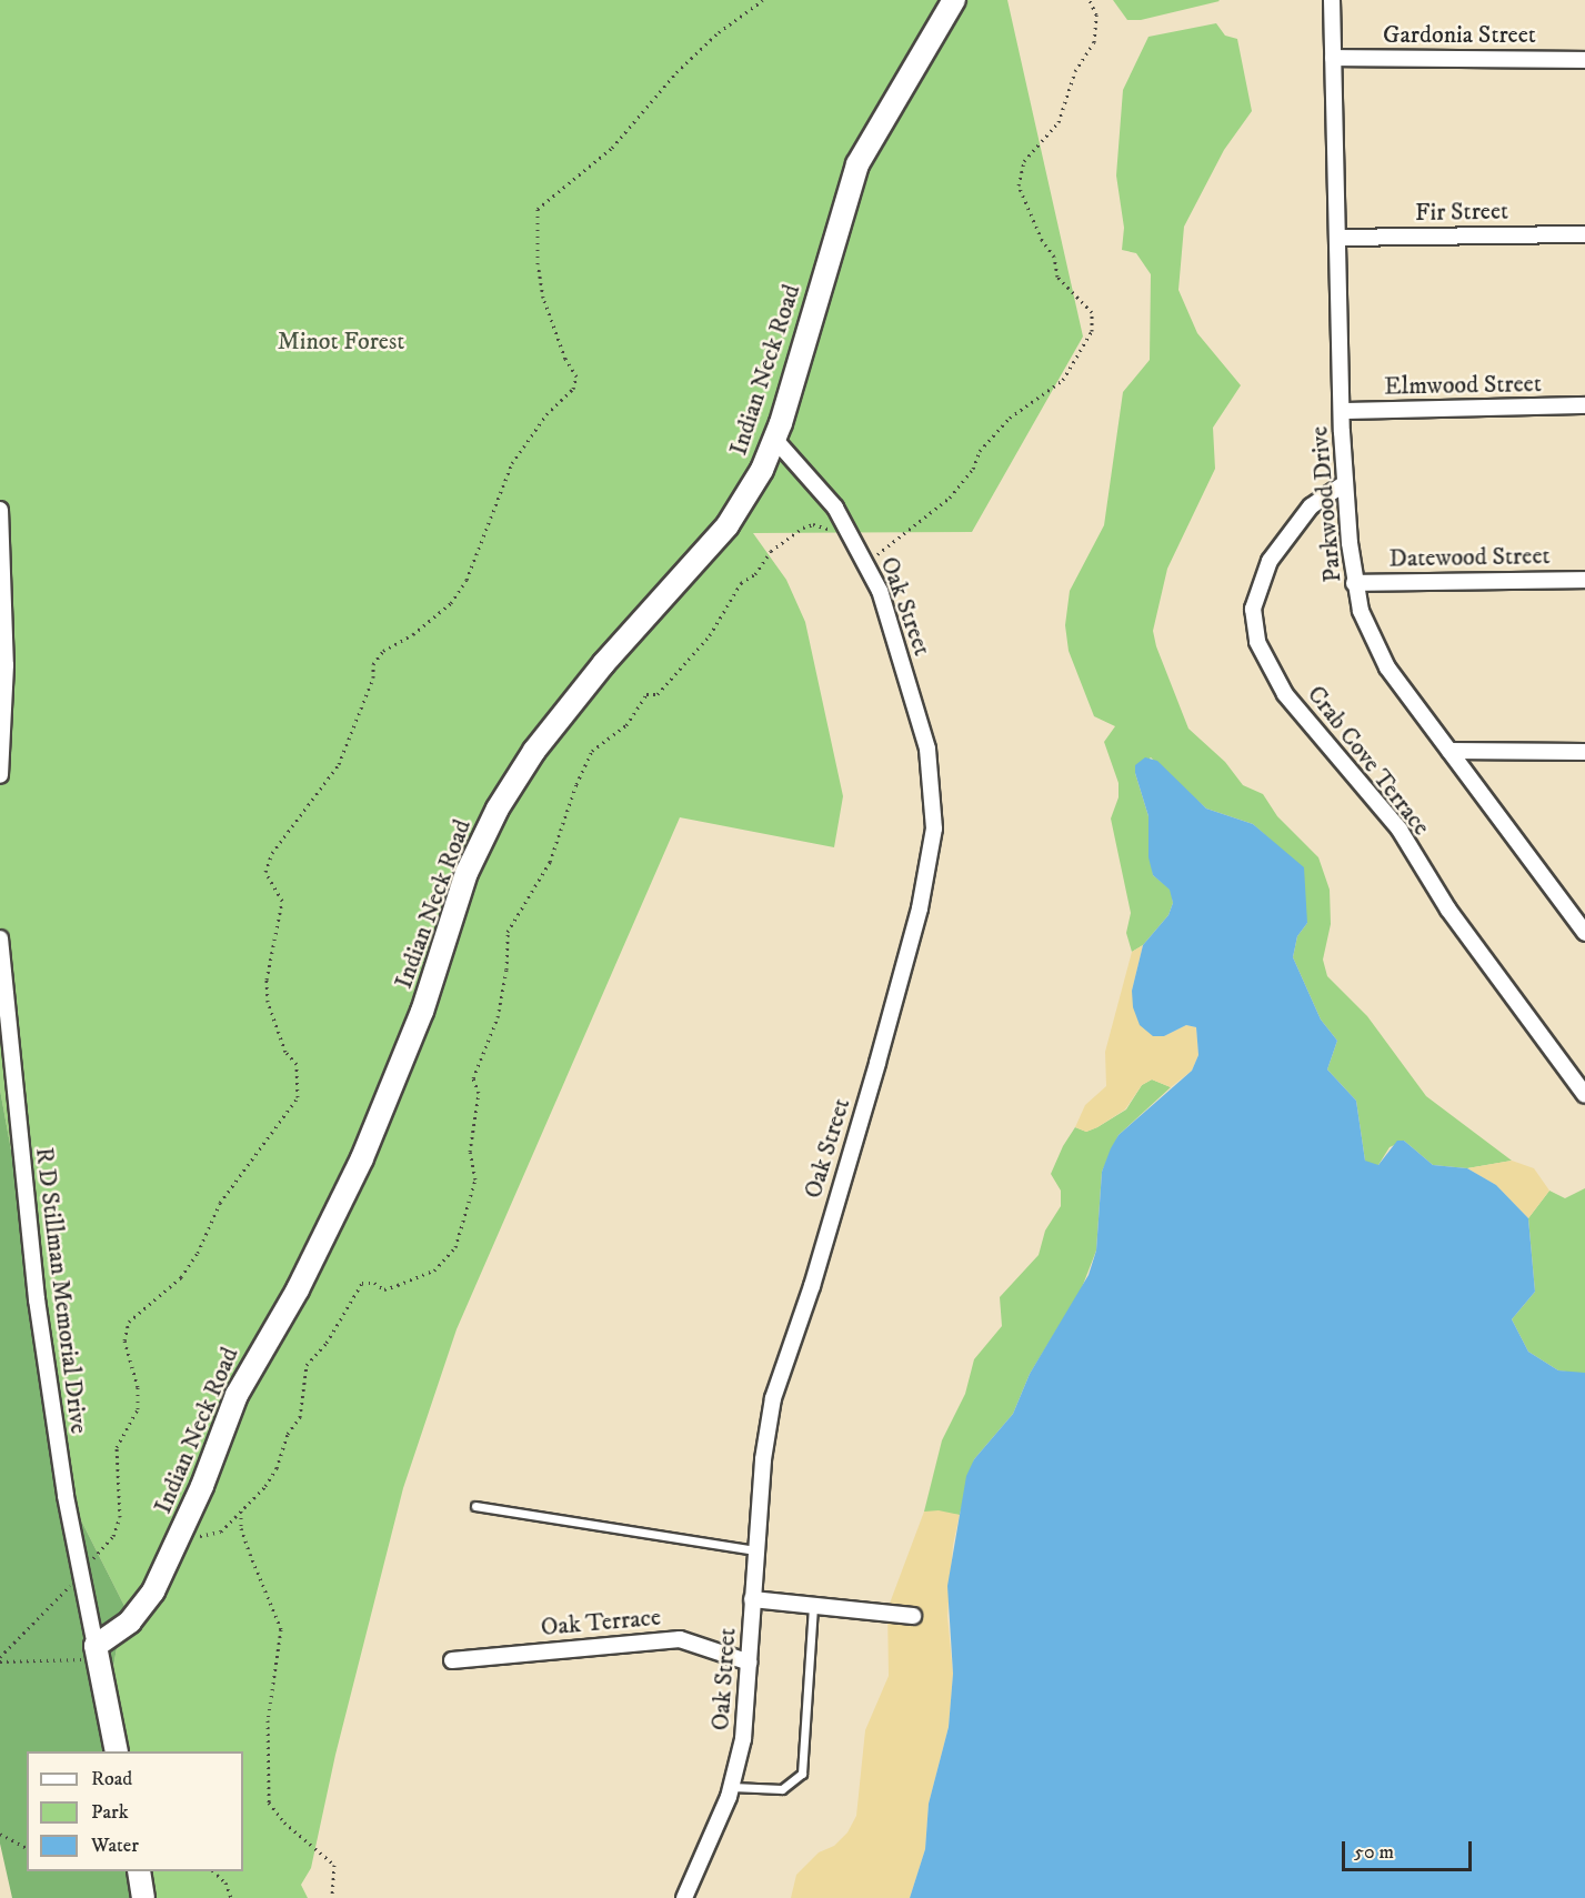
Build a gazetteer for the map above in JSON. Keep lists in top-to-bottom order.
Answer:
{
  "streets": {
    "street": [
      "Gardonia Street",
      "Fir Street",
      "Indian Neck Road",
      "Elmwood Street",
      "Parkwood Drive",
      "Datewood Street",
      "Oak Street",
      "Crab Cove Terrace",
      "R D Stillman Memorial Drive",
      "Oak Terrace"
    ]
  },
  "crossings": [
    ["Gardonia Street", "Parkwood Drive"],
    ["Fir Street", "Parkwood Drive"],
    ["Indian Neck Road", "Oak Street"],
    ["Indian Neck Road", "R D Stillman Memorial Drive"],
    ["Elmwood Street", "Parkwood Drive"],
    ["Parkwood Drive", "Datewood Street"],
    ["Parkwood Drive", "Crab Cove Terrace"],
    ["Oak Street", "Oak Terrace"]
  ],
  "parks": ["Minot Forest"],
  "legend": ["Road", "Park", "Water"],
  "scale_bar": "50 m"
}
